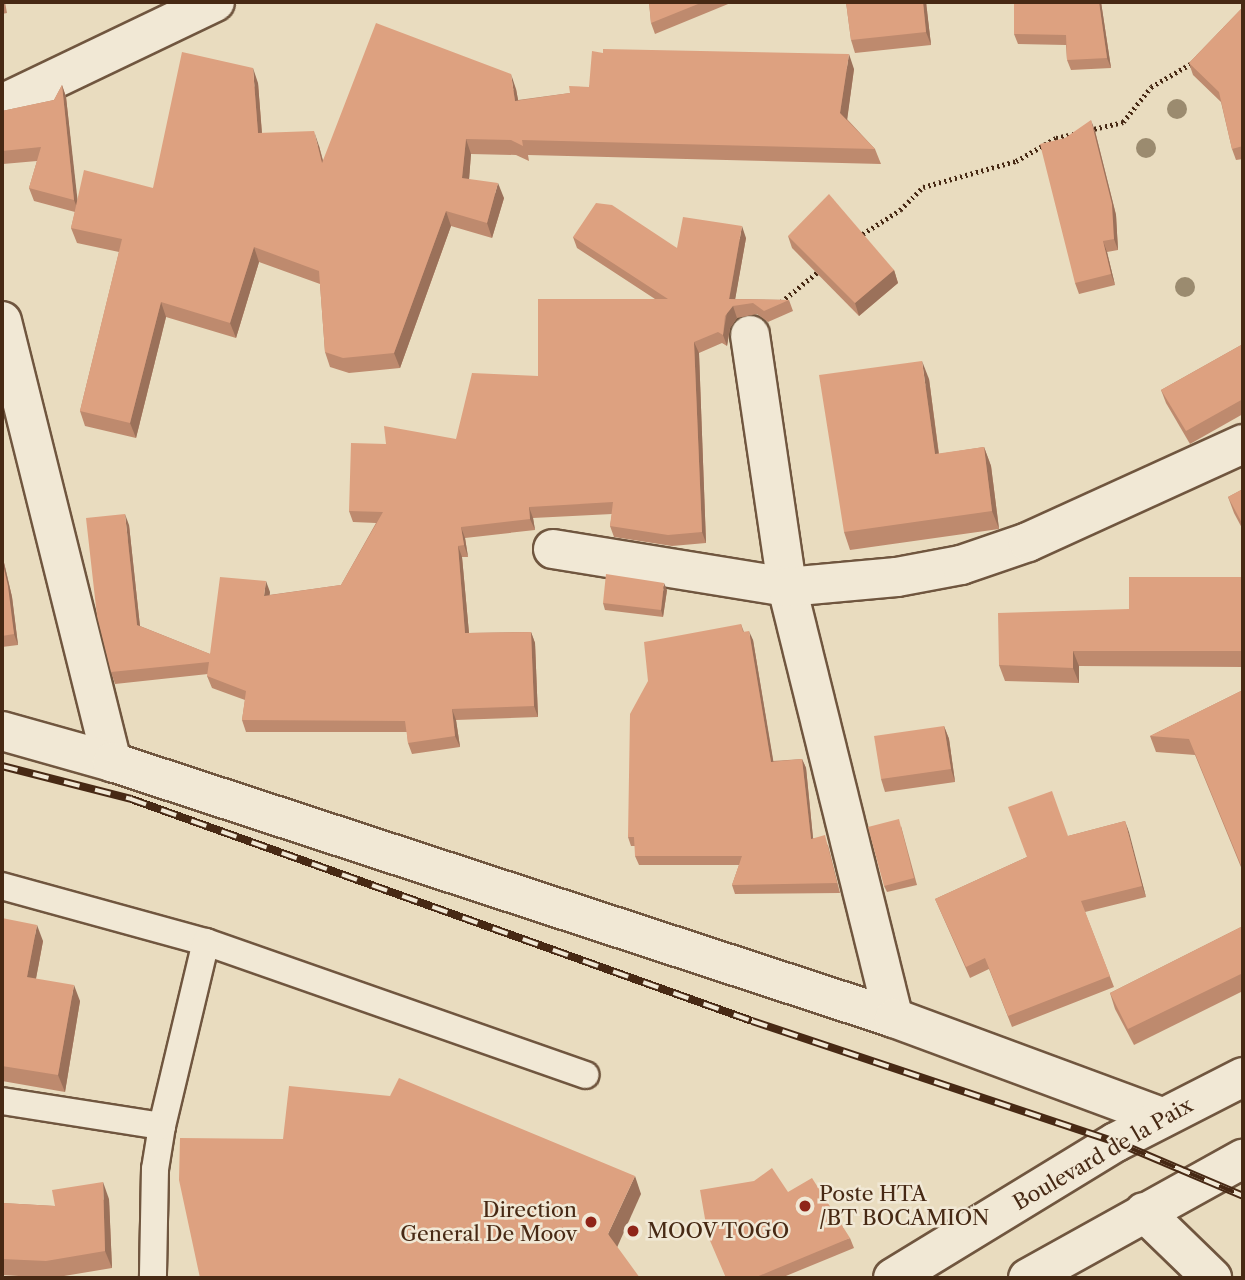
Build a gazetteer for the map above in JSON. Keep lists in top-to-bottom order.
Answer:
{
  "streets": {
    "street": ["Boulevard de la Paix"]
  },
  "places": ["Poste HTA /BT BOCAMION", "Direction General De Moov", "MOOV TOGO"]
}
